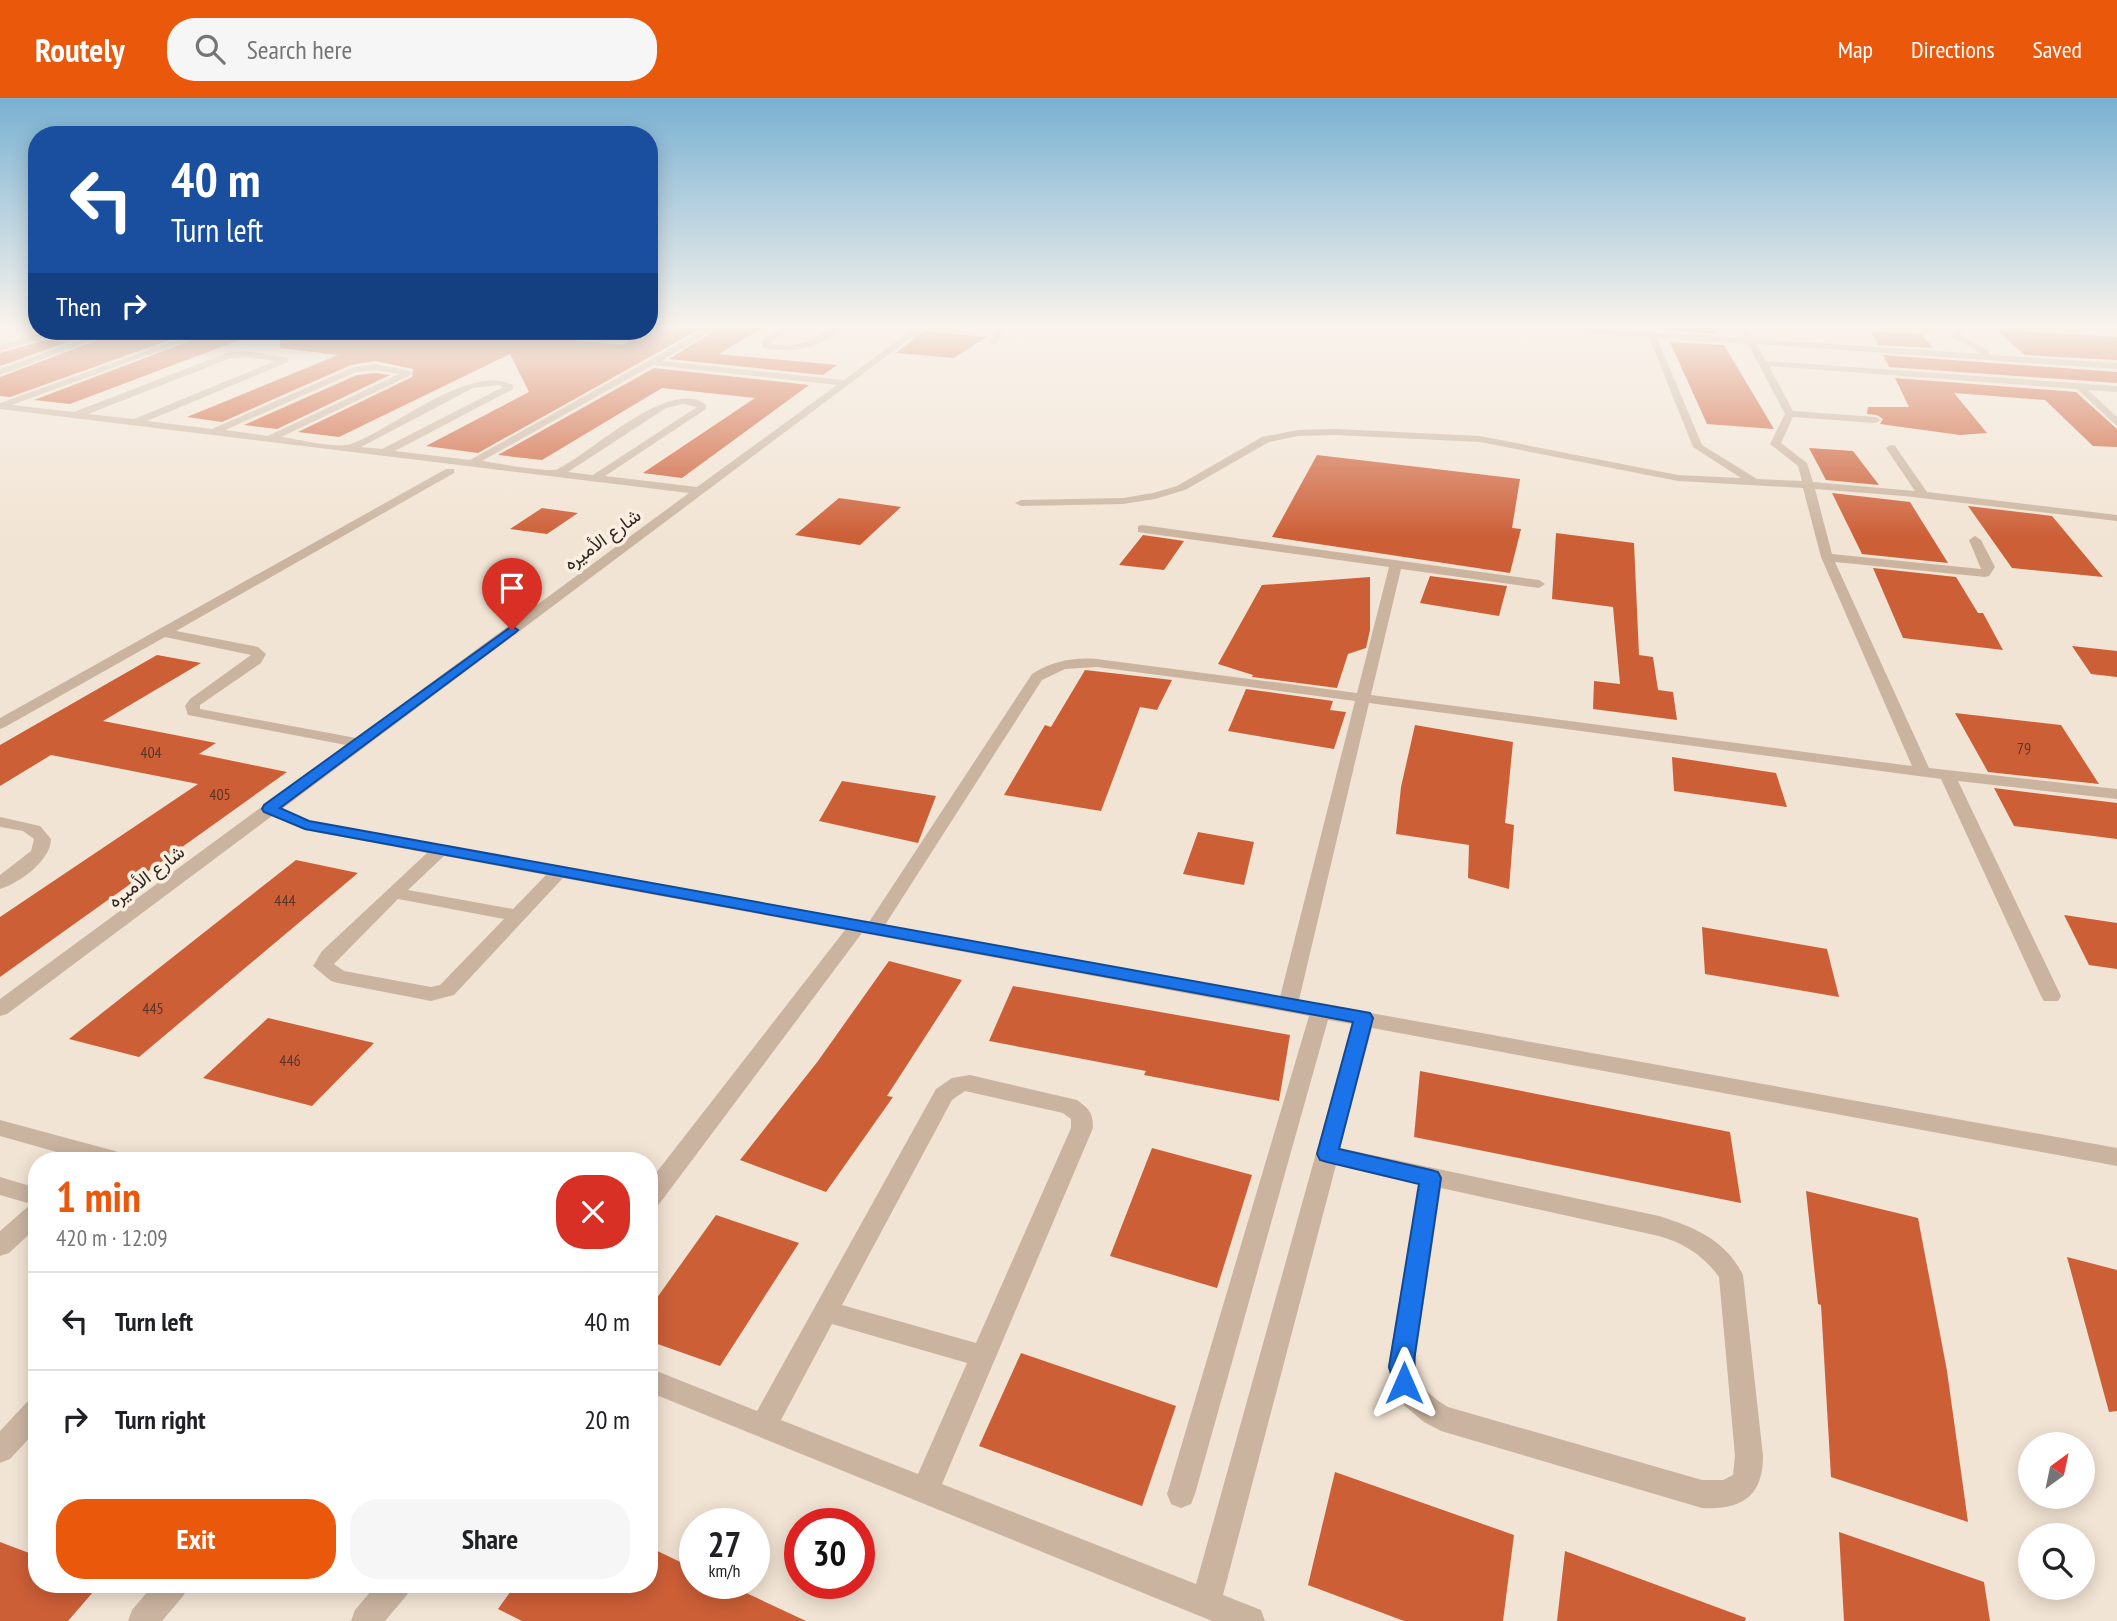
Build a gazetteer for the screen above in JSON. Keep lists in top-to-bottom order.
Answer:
{
  "streets": {
    "street": ["شارع الأميره"]
  },
  "house_numbers": [
    "79",
    "404",
    "405",
    "444",
    "445",
    "446"
  ],
  "north": "top right",
  "page": {
    "header": "Routely",
    "search": "Search here",
    "nav": ["Map", "Directions", "Saved"],
    "turn": ["40 m", "Turn left"],
    "then": "Then",
    "heading": ["1 min", "420 m · 12:09"],
    "list": [
      {
        "name": "Turn left",
        "value": "40 m"
      },
      {
        "name": "Turn right",
        "value": "20 m"
      }
    ],
    "buttons": ["Exit", "Share"],
    "speed": "27 km/h",
    "limit": "30"
  }
}
